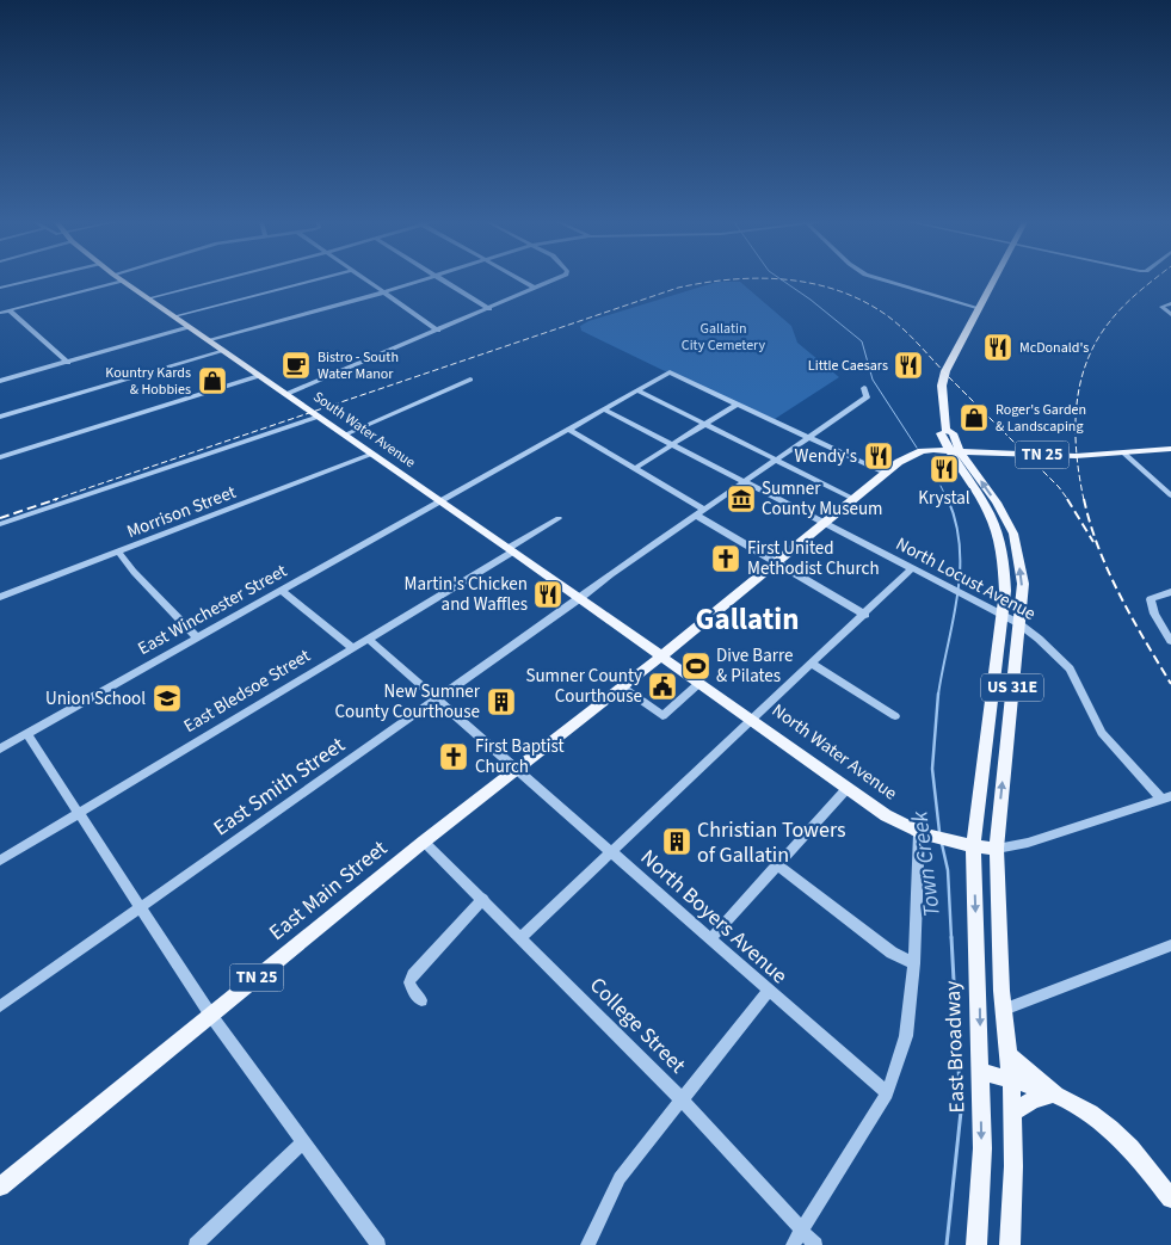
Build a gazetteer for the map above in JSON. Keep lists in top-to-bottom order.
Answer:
{
  "streets": {
    "main road": [
      "South Water Avenue",
      "TN 25",
      "US 31E",
      "North Water Avenue",
      "East Main Street",
      "East Broadway"
    ],
    "street": [
      "Morrison Street",
      "North Locust Avenue",
      "East Winchester Street",
      "East Bledsoe Street",
      "East Smith Street",
      "North Boyers Avenue",
      "College Street"
    ]
  },
  "crossings": [
    ["South Water Avenue", "TN 25"],
    ["South Water Avenue", "Morrison Street"],
    ["South Water Avenue", "East Winchester Street"],
    ["South Water Avenue", "East Bledsoe Street"],
    ["South Water Avenue", "North Water Avenue"],
    ["South Water Avenue", "East Smith Street"],
    ["South Water Avenue", "East Main Street"],
    ["TN 25", "North Locust Avenue"],
    ["TN 25", "US 31E"],
    ["TN 25", "North Water Avenue"],
    ["TN 25", "East Main Street"],
    ["North Locust Avenue", "East Winchester Street"],
    ["North Locust Avenue", "US 31E"],
    ["North Locust Avenue", "East Smith Street"],
    ["US 31E", "North Water Avenue"],
    ["US 31E", "East Broadway"],
    ["East Bledsoe Street", "North Boyers Avenue"],
    ["North Water Avenue", "East Main Street"],
    ["North Water Avenue", "East Broadway"],
    ["East Smith Street", "North Boyers Avenue"],
    ["East Main Street", "North Boyers Avenue"],
    ["East Main Street", "College Street"]
  ],
  "districts": ["Gallatin"],
  "water": ["Town Creek"],
  "parks": ["Gallatin City Cemetery"],
  "places": {
    "restaurant": [
      "McDonald's",
      "Little Caesars",
      "Wendy's",
      "Krystal",
      "Martin's Chicken and Waffles"
    ],
    "cafe": ["Bistro - South Water Manor"],
    "shop": ["Kountry Kards & Hobbies", "Roger's Garden & Landscaping"],
    "museum": ["Sumner County Museum"],
    "church": ["First United Methodist Church", "First Baptist Church"],
    "sports": ["Dive Barre & Pilates"],
    "public building": ["Sumner County Courthouse"],
    "school or university": ["Union School"],
    "building": ["New Sumner County Courthouse", "Christian Towers of Gallatin"]
  }
}
